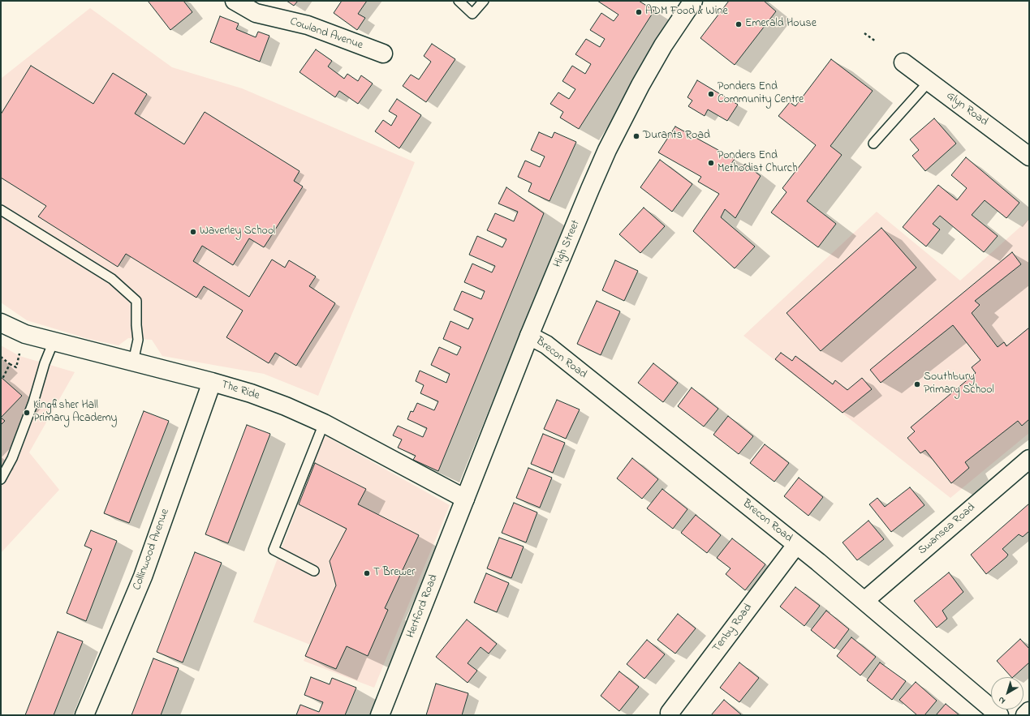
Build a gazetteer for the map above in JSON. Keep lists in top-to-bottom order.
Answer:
{
  "streets": {
    "street": [
      "Cowland Avenue",
      "Glyn Road",
      "High Street",
      "Brecon Road",
      "The Ride",
      "Swansea Road",
      "Collinwood Avenue",
      "Hertford Road",
      "Tenby Road"
    ]
  },
  "crossings": [
    ["High Street", "Brecon Road"],
    ["High Street", "The Ride"],
    ["High Street", "Hertford Road"],
    ["Brecon Road", "Swansea Road"],
    ["Brecon Road", "Tenby Road"],
    ["The Ride", "Collinwood Avenue"],
    ["The Ride", "Hertford Road"]
  ],
  "places": [
    "ADM Food & Wine",
    "Emerald House",
    "Ponders End Community Centre",
    "Durants Road",
    "Ponders End Methodist Church",
    "Waverley School",
    "Southbury Primary School",
    "Kingfisher Hall Primary Academy",
    "T Brewer"
  ],
  "north": "bottom left"
}
